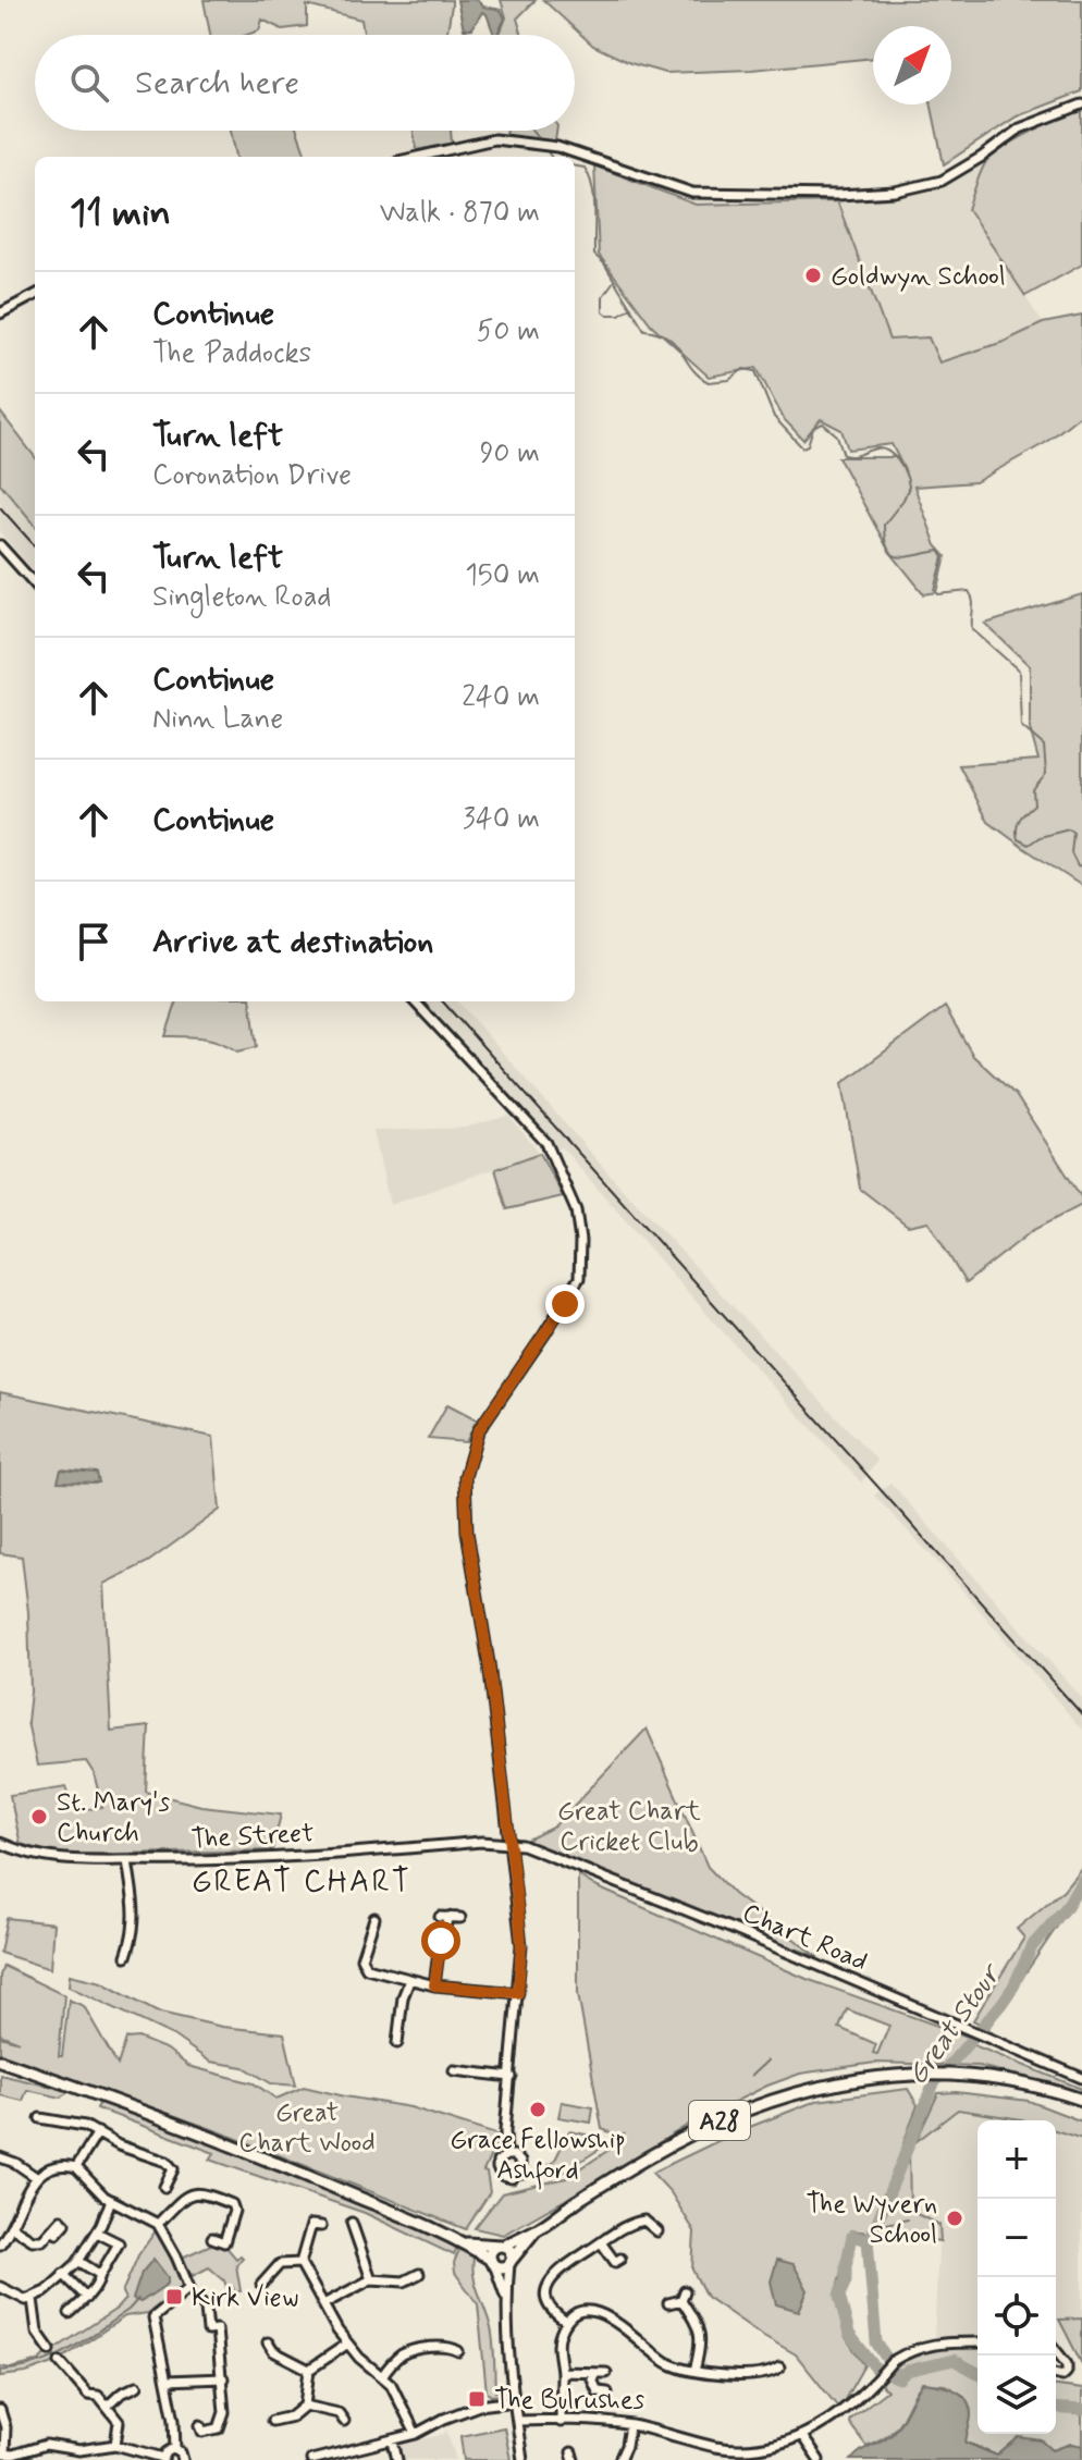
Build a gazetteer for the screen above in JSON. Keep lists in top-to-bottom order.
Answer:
{
  "streets": {
    "main road": ["A28"],
    "street": ["The Street", "Chart Road"]
  },
  "crossings": [
    ["The Street", "Chart Road"]
  ],
  "districts": ["GREAT CHART"],
  "water": ["Great Stour"],
  "parks": ["Great Chart Cricket Club", "Great Chart Wood"],
  "places": {
    "other": [
      "Goldwyn School",
      "St. Mary's Church",
      "Grace Fellowship Ashford",
      "The Wyvern School"
    ],
    "transit": ["Kirk View", "The Bulrushes"]
  },
  "north": "top right",
  "page": {
    "search": "Search here",
    "heading": ["11 min", "Walk · 870 m"],
    "list": [
      ["Continue", "The Paddocks", "50 m"],
      ["Turn left", "Coronation Drive", "90 m"],
      ["Turn left", "Singleton Road", "150 m"],
      ["Continue", "Ninn Lane", "240 m"],
      ["Continue", "340 m"],
      "Arrive at destination"
    ],
    "map_buttons": ["+", "−"]
  }
}
